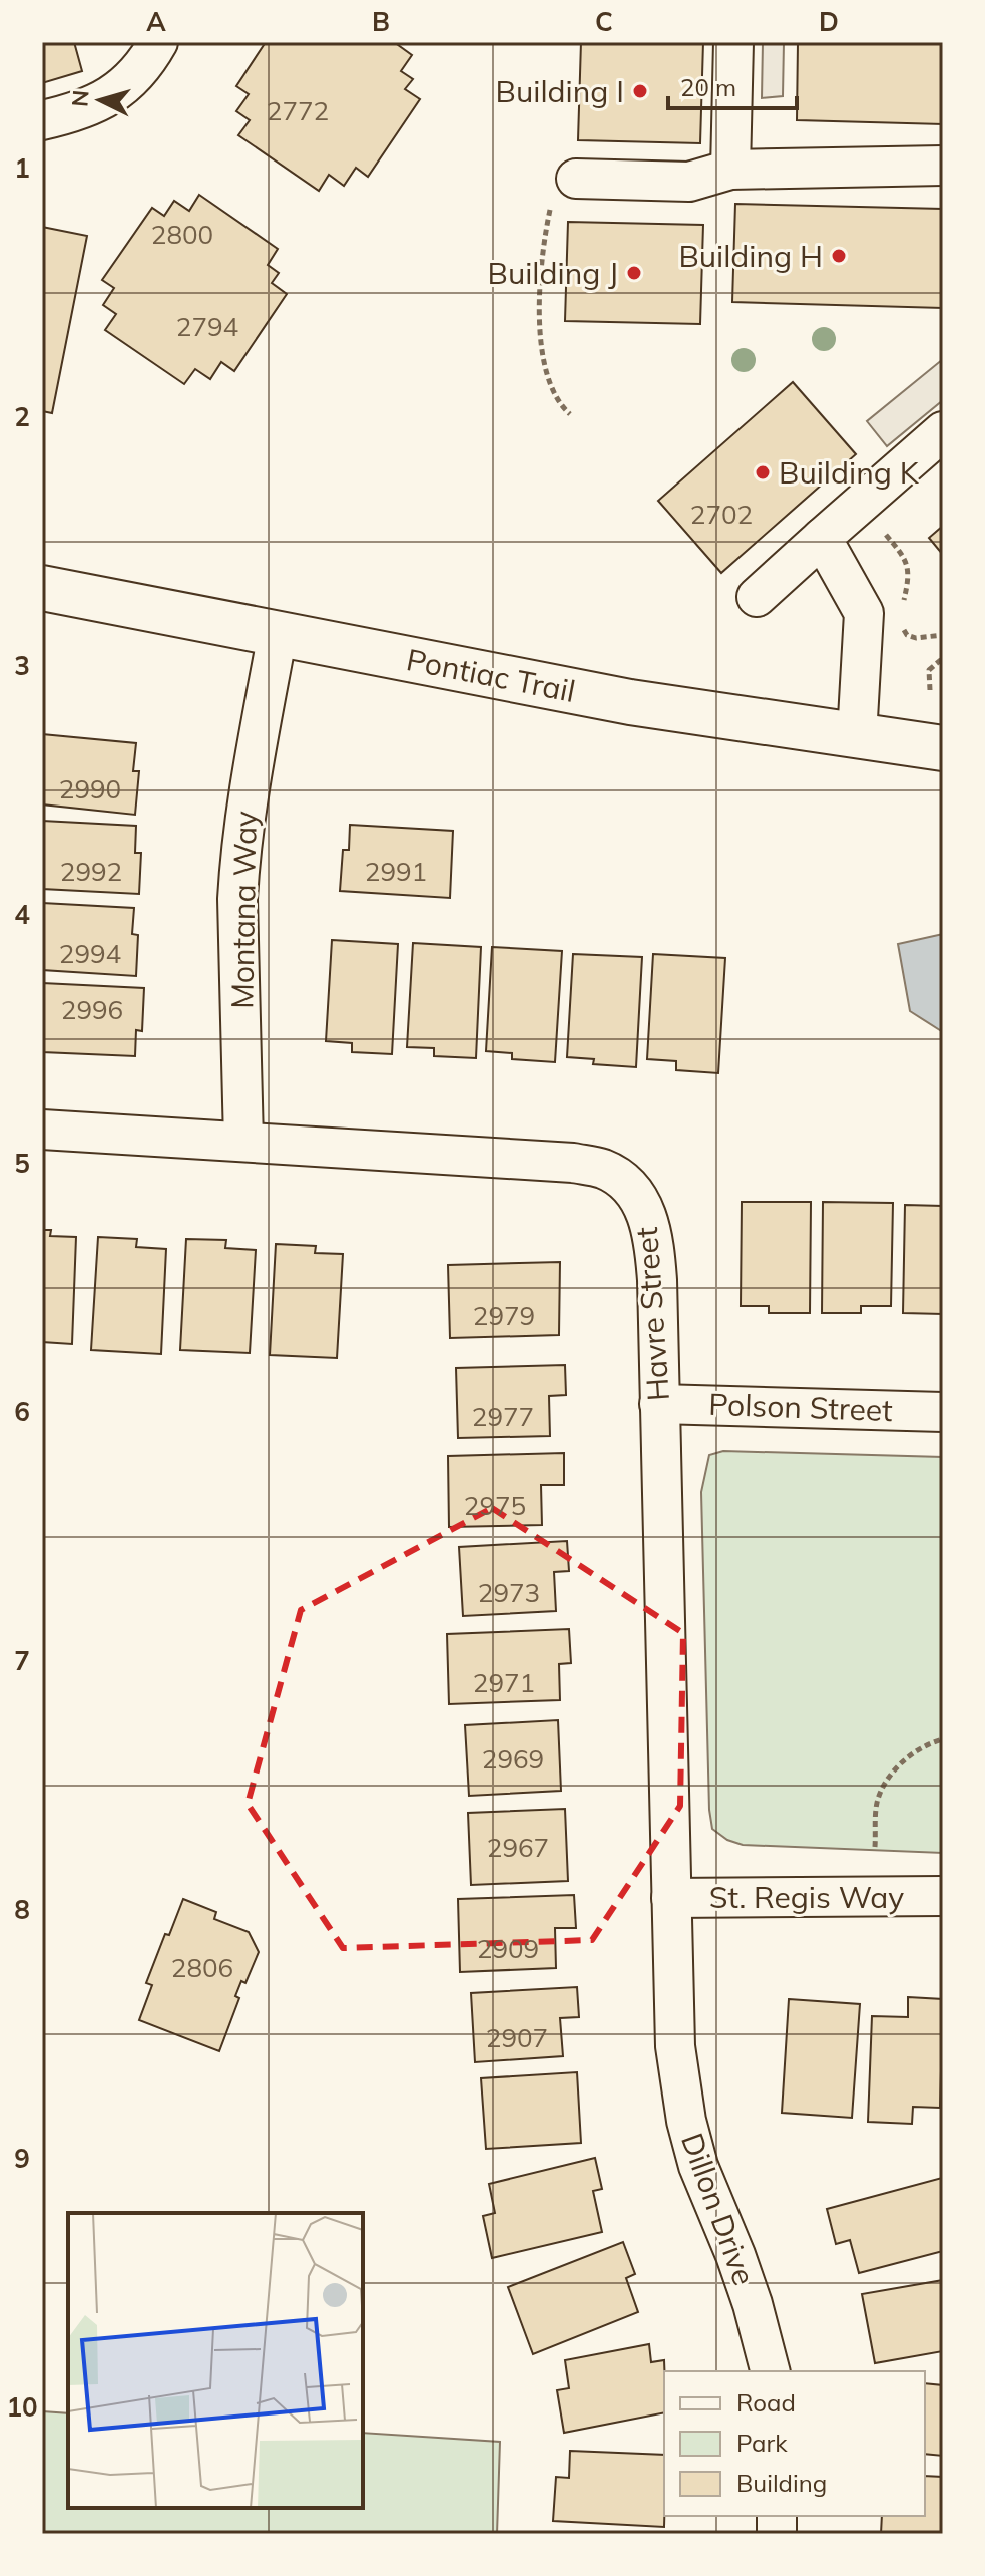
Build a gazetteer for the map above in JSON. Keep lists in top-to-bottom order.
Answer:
{
  "streets": {
    "main road": ["Pontiac Trail"],
    "street": [
      "Montana Way",
      "Havre Street",
      "Polson Street",
      "St. Regis Way",
      "Dillon Drive"
    ]
  },
  "crossings": [
    ["Pontiac Trail", "Montana Way"],
    ["Montana Way", "Havre Street"],
    ["Havre Street", "Polson Street"],
    ["Havre Street", "St. Regis Way"],
    ["Havre Street", "Dillon Drive"],
    ["St. Regis Way", "Dillon Drive"]
  ],
  "places": [
    "Building I",
    "Building H",
    "Building J",
    "Building K"
  ],
  "house_numbers": [
    "2772",
    "2800",
    "2794",
    "2702",
    "2990",
    "2992",
    "2991",
    "2994",
    "2996",
    "2979",
    "2977",
    "2975",
    "2973",
    "2971",
    "2969",
    "2967",
    "2909",
    "2806",
    "2907"
  ],
  "legend": ["Road", "Park", "Building"],
  "scale_bar": "20 m",
  "north": "left",
  "grid": {
    "columns": [
      "A",
      "B",
      "C",
      "D"
    ],
    "rows": [
      "1",
      "2",
      "3",
      "4",
      "5",
      "6",
      "7",
      "8",
      "9",
      "10"
    ]
  }
}
